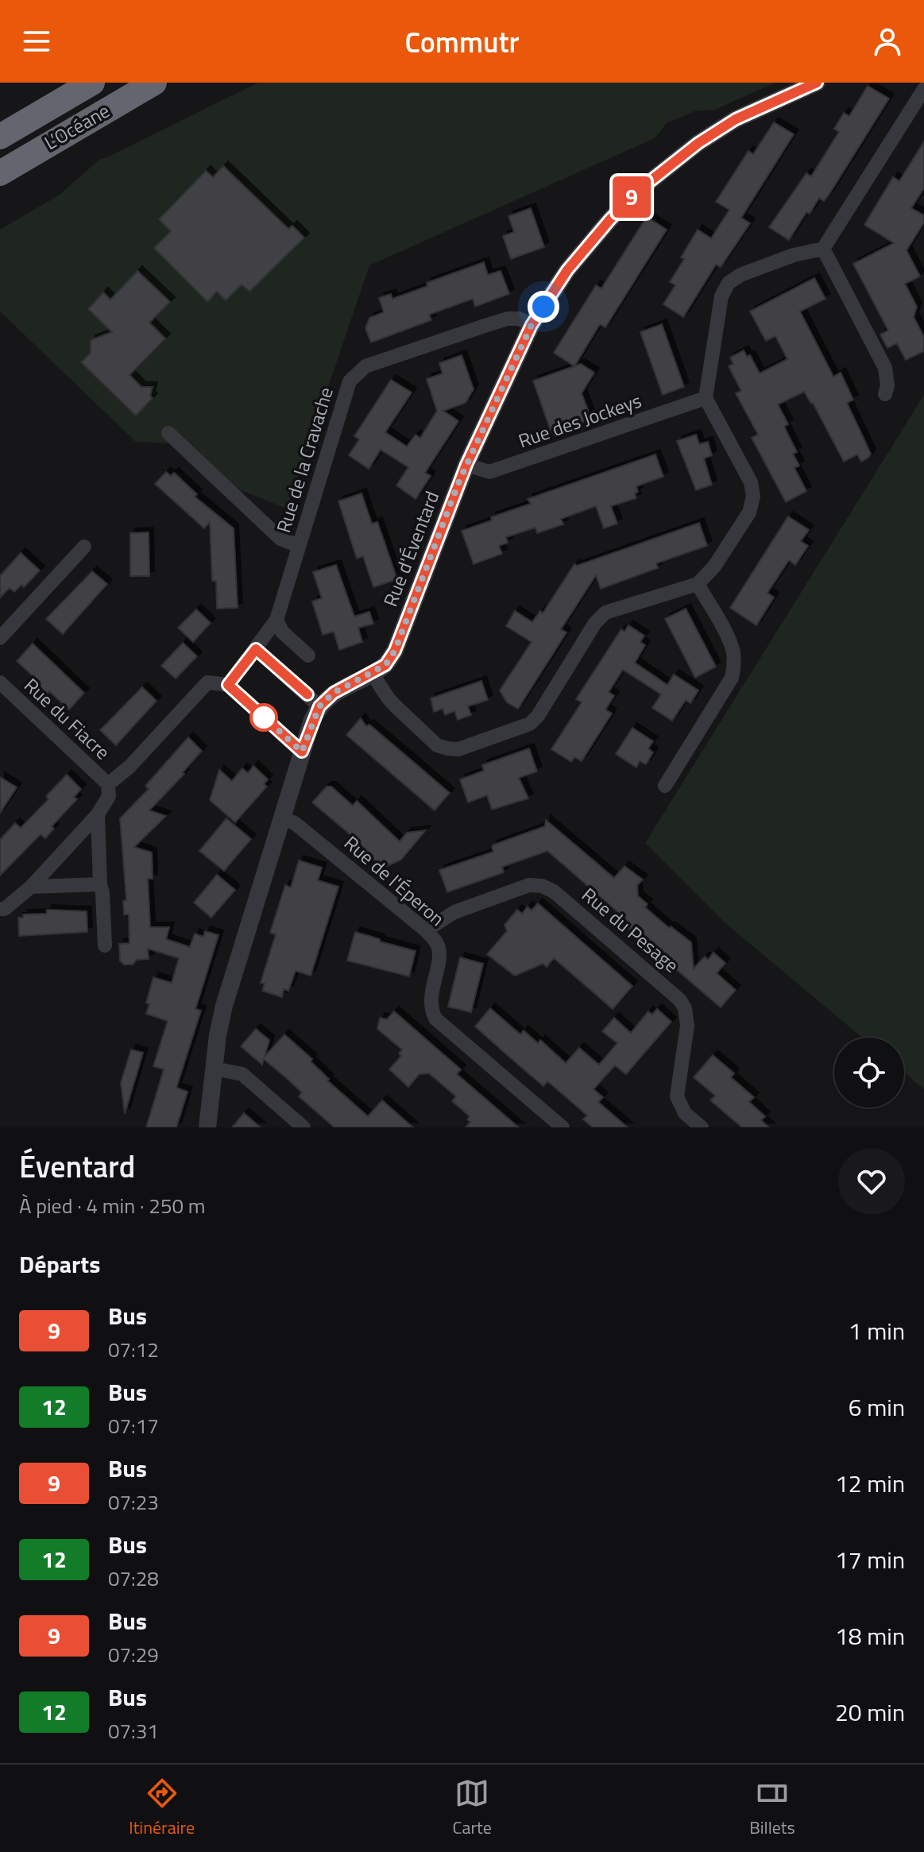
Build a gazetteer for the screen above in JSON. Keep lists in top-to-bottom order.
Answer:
{
  "streets": {
    "highway": ["L’Océane"],
    "street": [
      "Rue des Jockeys",
      "Rue de la Cravache",
      "Rue d'Éventard",
      "Rue du Fiacre",
      "Rue de l'Éperon",
      "Rue du Pesage"
    ]
  },
  "crossings": [
    ["Rue des Jockeys", "Rue d'Éventard"],
    ["Rue de la Cravache", "Rue d'Éventard"],
    ["Rue de l'Éperon", "Rue du Pesage"]
  ],
  "lines": ["bus line 9"],
  "page": {
    "header": "Commutr",
    "on_map": "9",
    "heading": [
      ["Éventard", "À pied · 4 min · 250 m"],
      "Départs"
    ],
    "list": [
      {
        "mark": "9",
        "name": "Bus",
        "note": "07:12",
        "value": "1 min"
      },
      {
        "mark": "12",
        "name": "Bus",
        "note": "07:17",
        "value": "6 min"
      },
      {
        "mark": "9",
        "name": "Bus",
        "note": "07:23",
        "value": "12 min"
      },
      {
        "mark": "12",
        "name": "Bus",
        "note": "07:28",
        "value": "17 min"
      },
      {
        "mark": "9",
        "name": "Bus",
        "note": "07:29",
        "value": "18 min"
      },
      {
        "mark": "12",
        "name": "Bus",
        "note": "07:31",
        "value": "20 min"
      }
    ],
    "tabs": ["Itinéraire", "Carte", "Billets"]
  }
}
